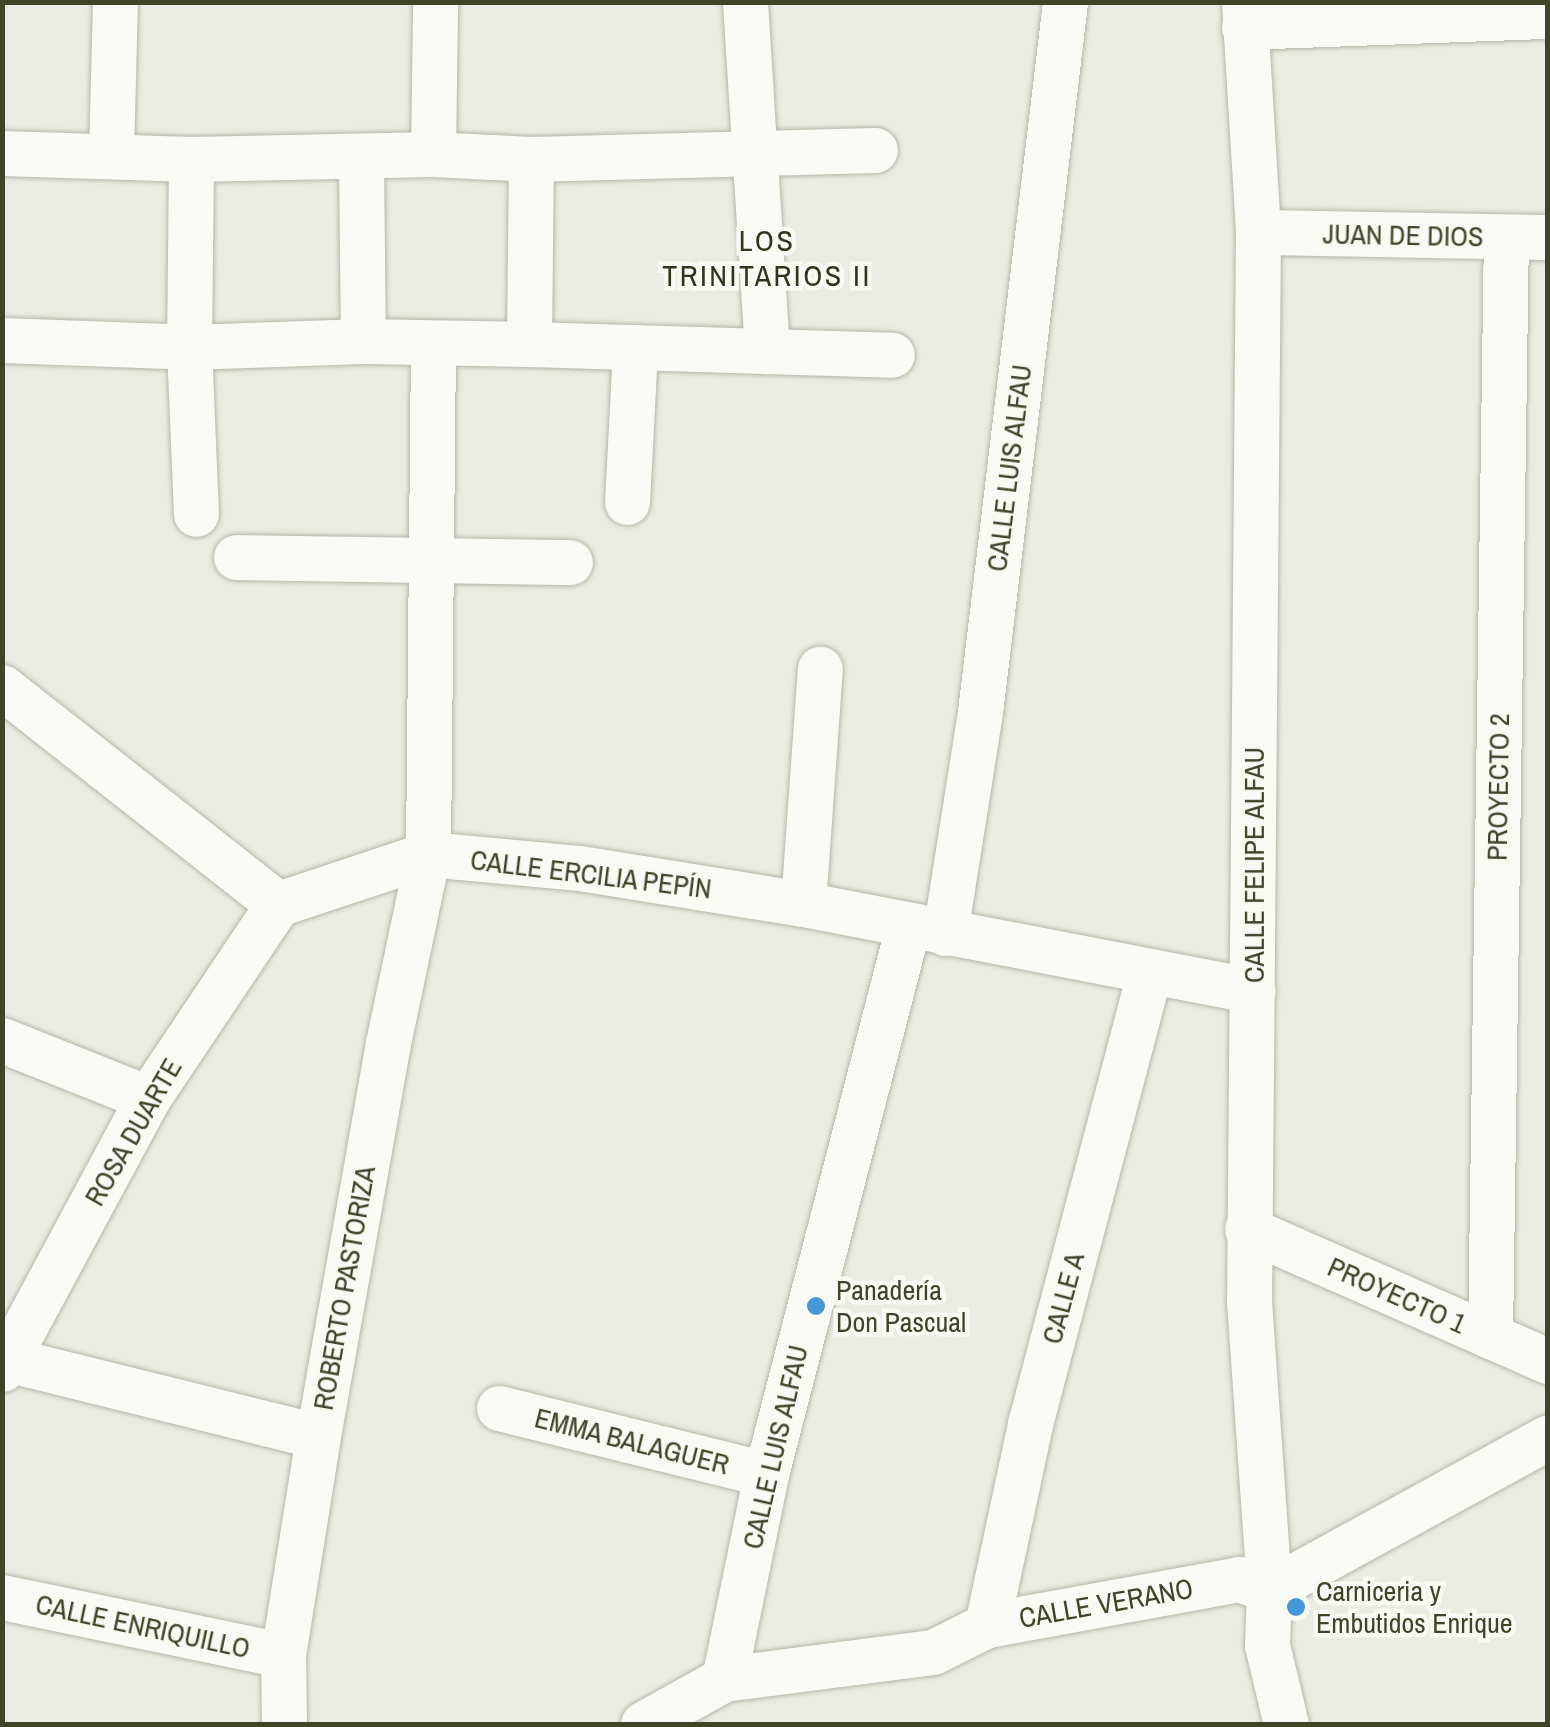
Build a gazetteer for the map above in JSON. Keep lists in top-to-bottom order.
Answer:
{
  "streets": {
    "street": [
      "JUAN DE DIOS",
      "CALLE LUIS ALFAU",
      "PROYECTO 2",
      "CALLE FELIPE ALFAU",
      "CALLE ERCILIA PEPÍN",
      "ROSA DUARTE",
      "ROBERTO PASTORIZA",
      "PROYECTO 1",
      "CALLE A",
      "EMMA BALAGUER",
      "CALLE VERANO",
      "CALLE ENRIQUILLO"
    ]
  },
  "crossings": [
    ["JUAN DE DIOS", "PROYECTO 2"],
    ["JUAN DE DIOS", "CALLE FELIPE ALFAU"],
    ["CALLE LUIS ALFAU", "CALLE ERCILIA PEPÍN"],
    ["CALLE LUIS ALFAU", "EMMA BALAGUER"],
    ["CALLE LUIS ALFAU", "CALLE VERANO"],
    ["PROYECTO 2", "PROYECTO 1"],
    ["CALLE FELIPE ALFAU", "CALLE ERCILIA PEPÍN"],
    ["CALLE FELIPE ALFAU", "PROYECTO 1"],
    ["CALLE FELIPE ALFAU", "CALLE VERANO"],
    ["CALLE ERCILIA PEPÍN", "ROSA DUARTE"],
    ["CALLE ERCILIA PEPÍN", "ROBERTO PASTORIZA"],
    ["CALLE ERCILIA PEPÍN", "CALLE A"],
    ["ROBERTO PASTORIZA", "CALLE ENRIQUILLO"],
    ["CALLE A", "CALLE VERANO"]
  ],
  "districts": ["LOS TRINITARIOS II"],
  "places": ["Panadería Don Pascual", "Carniceria y Embutidos Enrique"]
}
